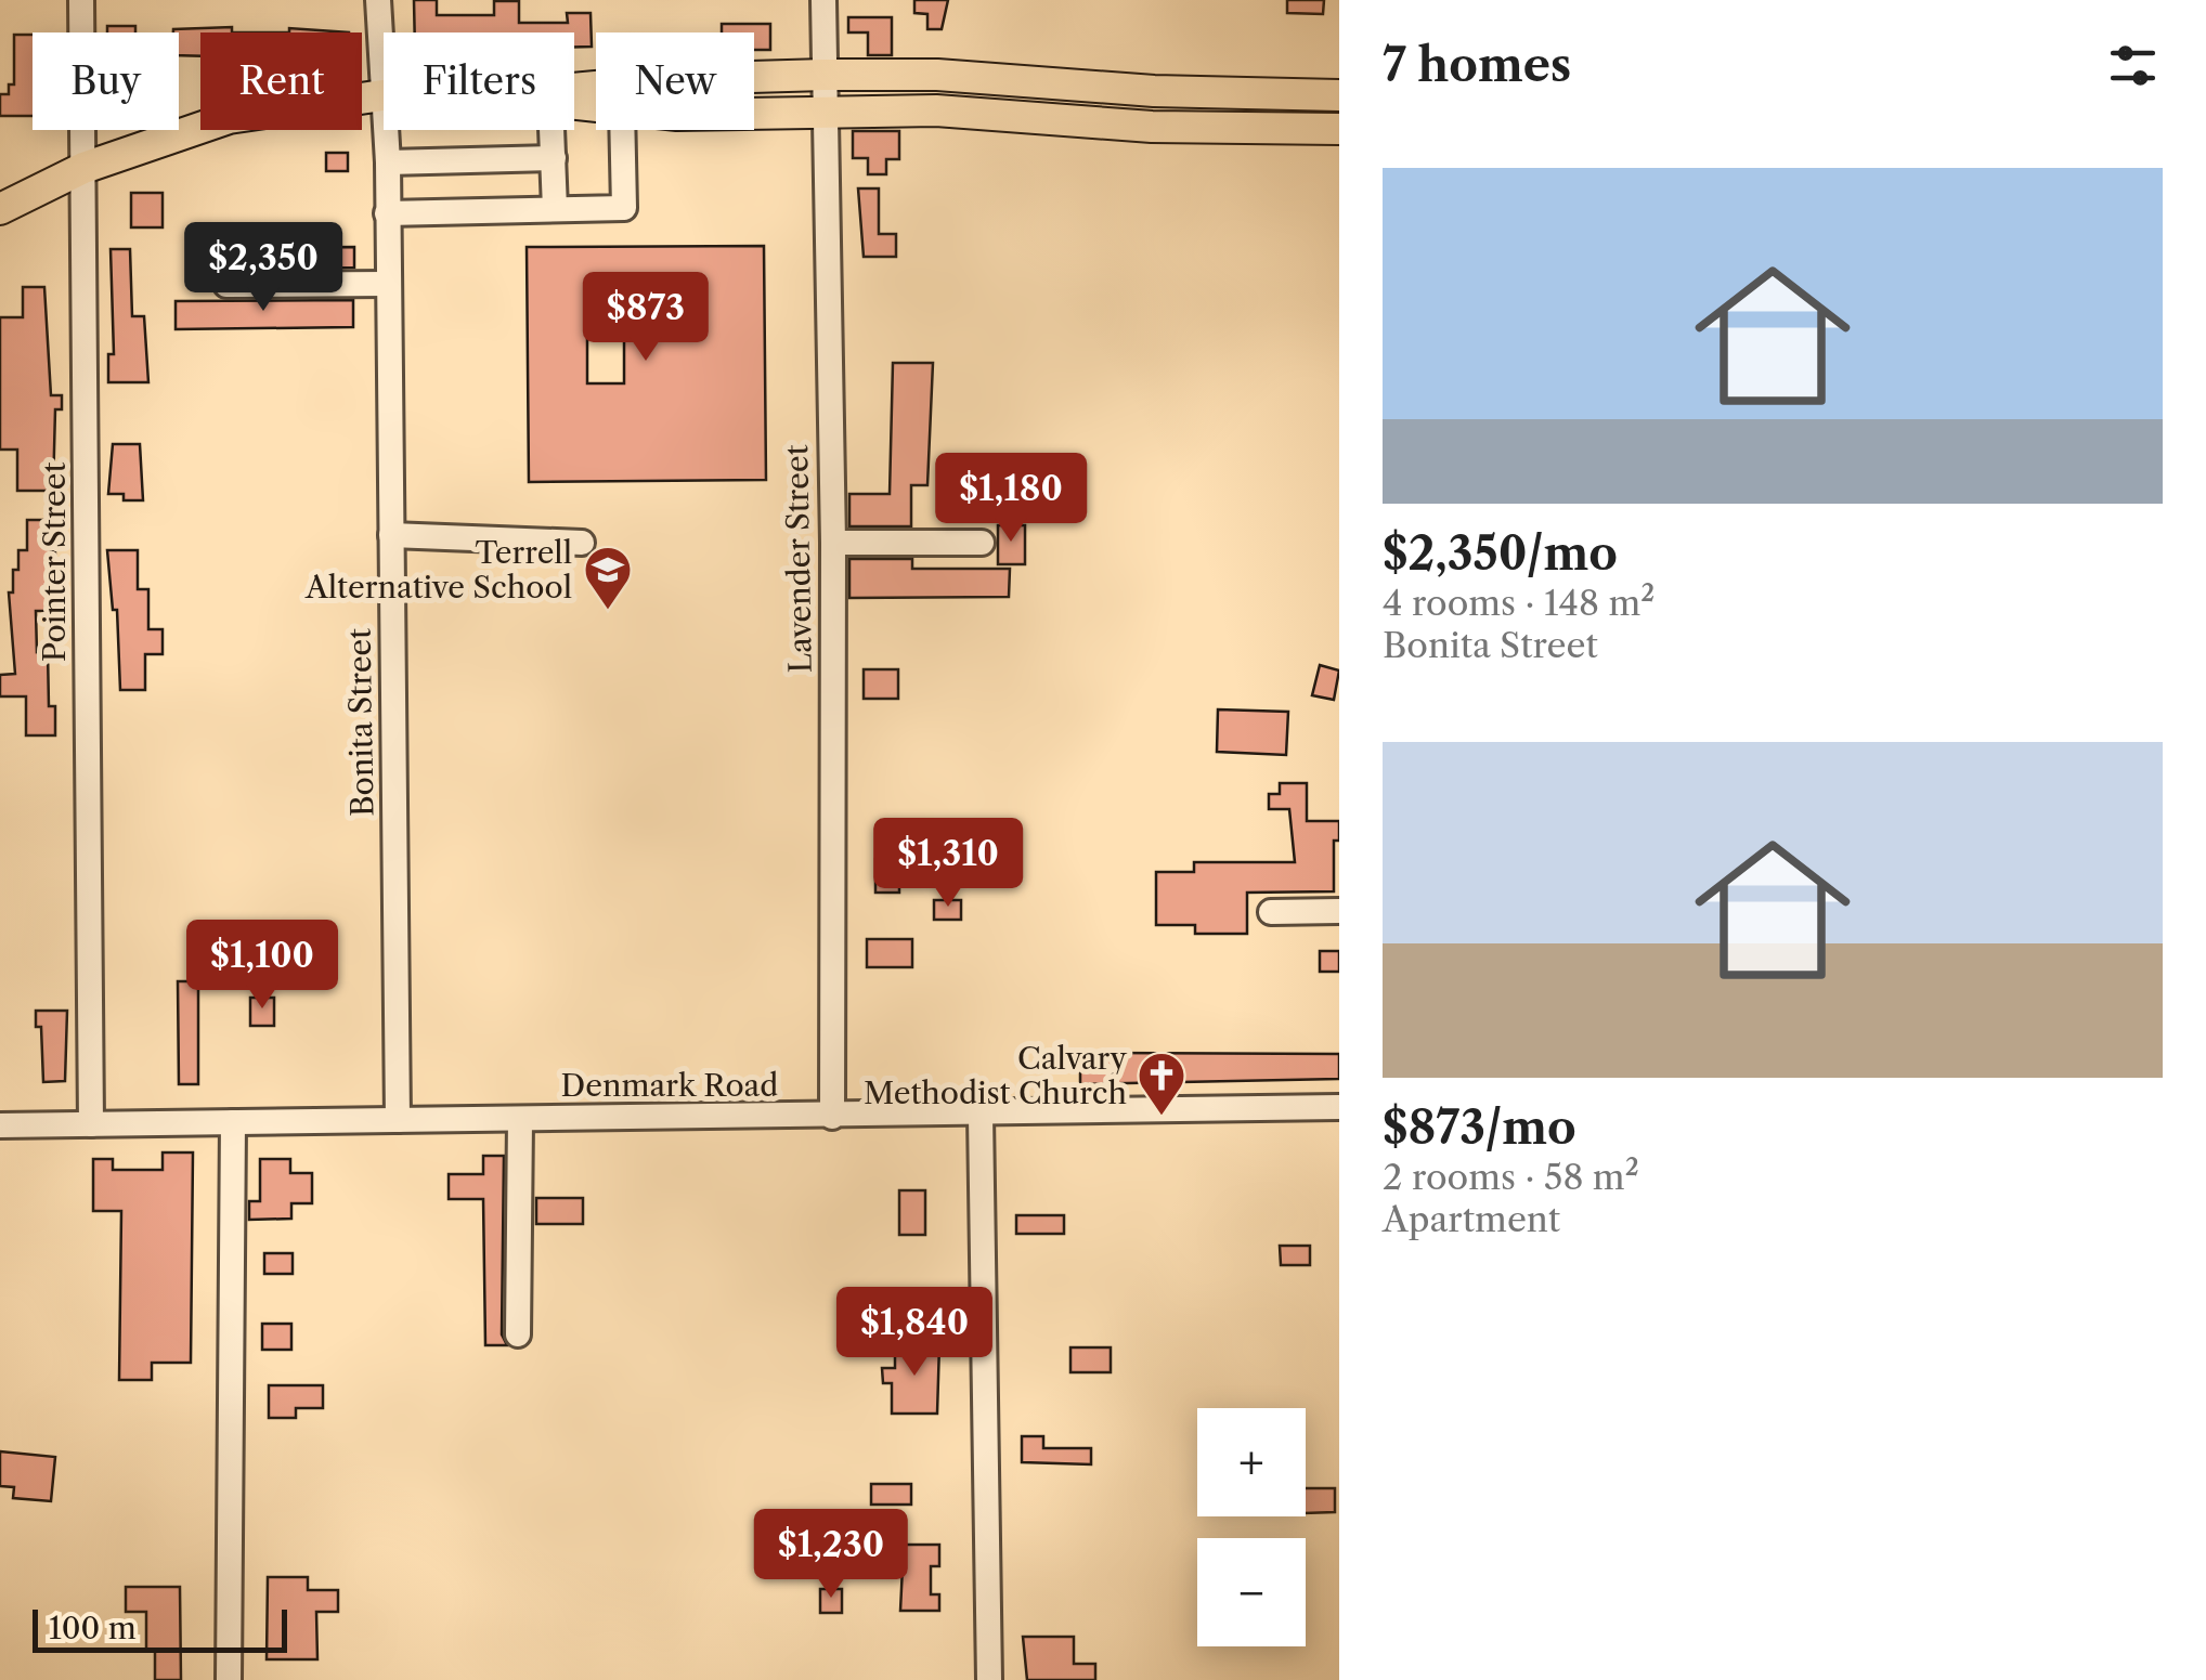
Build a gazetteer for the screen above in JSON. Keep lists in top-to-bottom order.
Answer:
{
  "streets": {
    "street": [
      "Lavender Street",
      "Pointer Street",
      "Bonita Street",
      "Denmark Road"
    ]
  },
  "crossings": [
    ["Lavender Street", "Denmark Road"],
    ["Pointer Street", "Denmark Road"],
    ["Bonita Street", "Denmark Road"]
  ],
  "places": {
    "school or university": ["Terrell Alternative School"],
    "church": ["Calvary Methodist Church"]
  },
  "scale_bar": "100 m",
  "page": {
    "heading": "7 homes",
    "chip": [
      "Buy",
      "Rent",
      "Filters",
      "New"
    ],
    "list": [
      {
        "name": "$2,350/mo",
        "note": "4 rooms · 148 m² · Bonita Street"
      },
      {
        "name": "$873/mo",
        "note": "2 rooms · 58 m² · Apartment"
      }
    ],
    "price": [
      "$2,350",
      "$873",
      "$1,180",
      "$1,310",
      "$1,100",
      "$1,840",
      "$1,230"
    ],
    "map_buttons": ["+", "−"],
    "scale": "100 m"
  }
}
